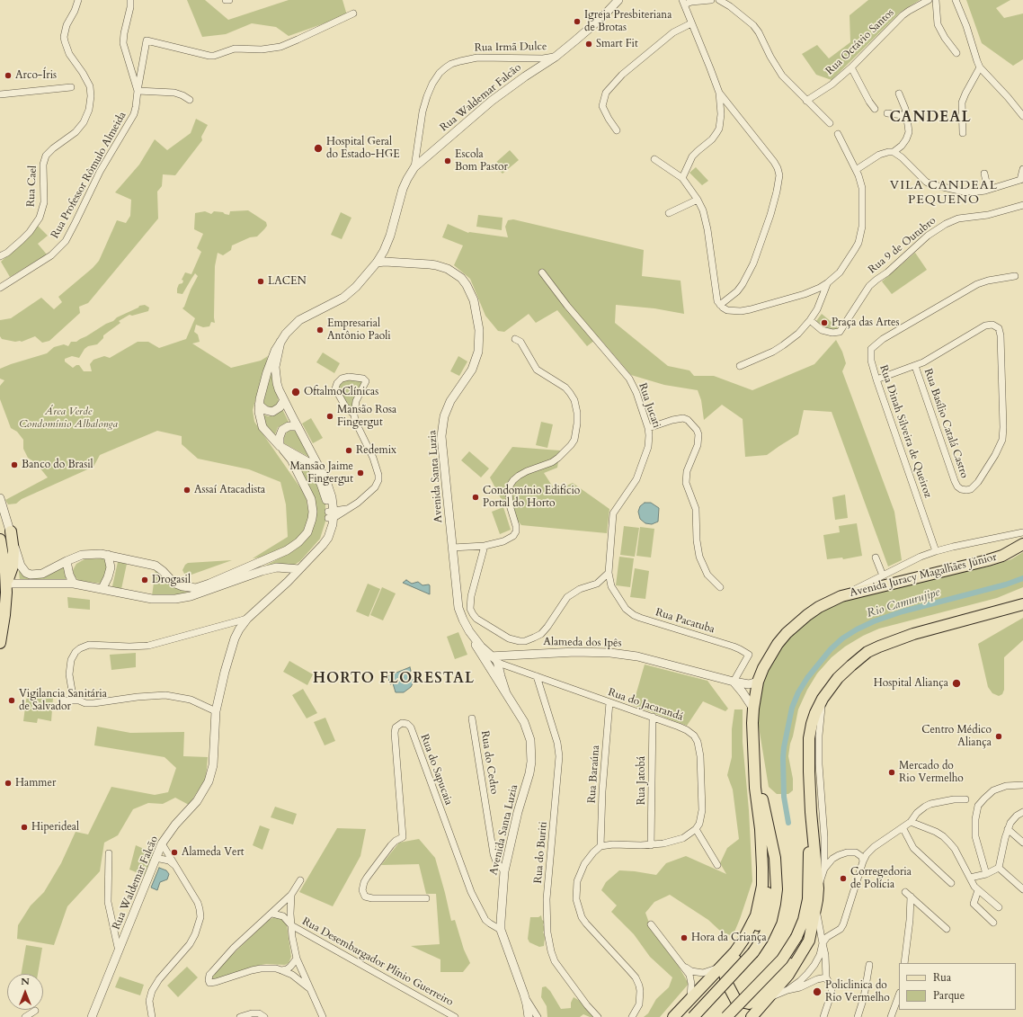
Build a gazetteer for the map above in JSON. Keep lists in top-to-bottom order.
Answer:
{
  "streets": {
    "main road": ["Avenida Juracy Magalhães Júnior"],
    "street": [
      "Rua Octávio Santos",
      "Rua Irmã Dulce",
      "Rua Waldemar Falcão",
      "Rua Professor Rômulo Almeida",
      "Rua Cael",
      "Rua 9 de Outubro",
      "Rua Jucati",
      "Rua Basílio Catalá Castro",
      "Rua Dinah Silveira de Queiroz",
      "Avenida Santa Luzia",
      "Rua Pacatuba",
      "Alameda dos Ipês",
      "Rua do Jacarandá",
      "Rua do Cedro",
      "Rua do Sapucaia",
      "Rua Baraúna",
      "Rua Jatobá",
      "Rua do Buriti",
      "Rua Desembargador Plínio Guerreiro"
    ]
  },
  "crossings": [
    ["Rua Irmã Dulce", "Rua Waldemar Falcão"],
    ["Rua Waldemar Falcão", "Avenida Santa Luzia"],
    ["Rua Jucati", "Rua Pacatuba"],
    ["Rua Basílio Catalá Castro", "Rua Dinah Silveira de Queiroz"],
    ["Rua Dinah Silveira de Queiroz", "Avenida Juracy Magalhães Júnior"],
    ["Avenida Santa Luzia", "Alameda dos Ipês"],
    ["Avenida Santa Luzia", "Rua do Jacarandá"],
    ["Avenida Santa Luzia", "Rua do Cedro"],
    ["Avenida Santa Luzia", "Rua do Sapucaia"],
    ["Avenida Juracy Magalhães Júnior", "Alameda dos Ipês"],
    ["Rua Pacatuba", "Alameda dos Ipês"],
    ["Rua do Jacarandá", "Rua Baraúna"],
    ["Rua do Jacarandá", "Rua Jatobá"],
    ["Rua do Jacarandá", "Rua do Buriti"]
  ],
  "districts": ["CANDEAL", "VILA CANDEAL PEQUENO", "HORTO FLORESTAL"],
  "water": ["Rio Camurujipe"],
  "parks": ["Área Verde Condomínio Albalonga"],
  "places": [
    "Igreja Presbiteriana de Brotas",
    "Smart Fit",
    "Arco-Íris",
    "Hospital Geral do Estado-HGE",
    "Escola Bom Pastor",
    "LACEN",
    "Praça das Artes",
    "Empresarial Antônio Paoli",
    "OftalmoClínicas",
    "Mansão Rosa Fingergut",
    "Redemix",
    "Banco do Brasil",
    "Mansão Jaime Fingergut",
    "Assaí Atacadista",
    "Condomínio Edifício Portal do Horto",
    "Drogasil",
    "Hospital Aliança",
    "Vigilancia Sanitária de Salvador",
    "Centro Médico Aliança",
    "Mercado do Rio Vermelho",
    "Hammer",
    "Hiperideal",
    "Alameda Vert",
    "Corregedoria de Polícia",
    "Hora da Criança",
    "Policlinica do Rio Vermelho"
  ],
  "legend": ["Rua", "Parque"],
  "north": "top"
}
